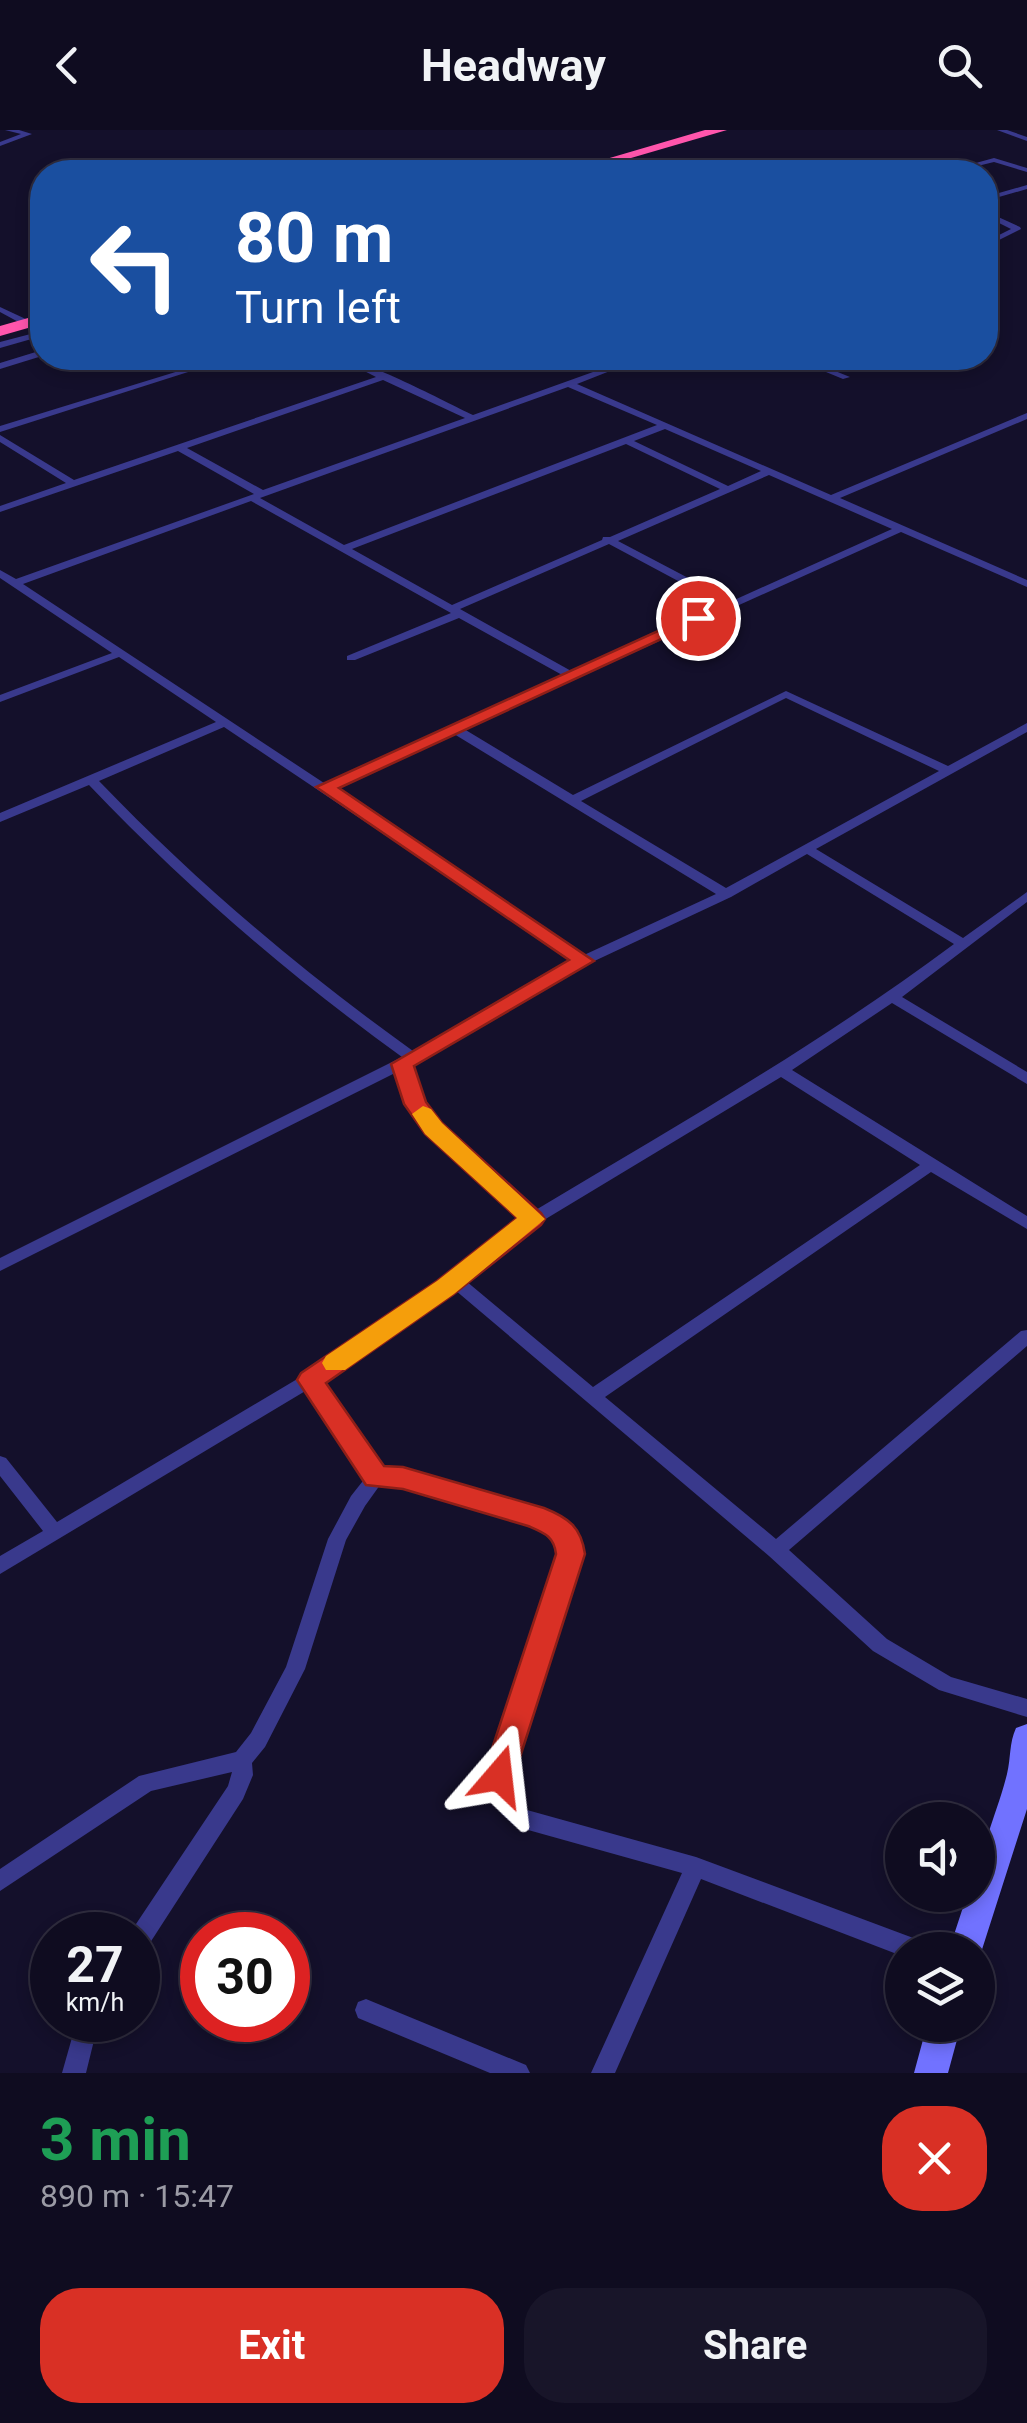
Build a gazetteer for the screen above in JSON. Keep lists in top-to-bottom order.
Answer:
{
  "page": {
    "header": "Headway",
    "turn": ["80 m", "Turn left"],
    "speed": "27 km/h",
    "limit": "30",
    "heading": ["3 min", "890 m · 15:47"],
    "buttons": ["Exit", "Share"]
  }
}
